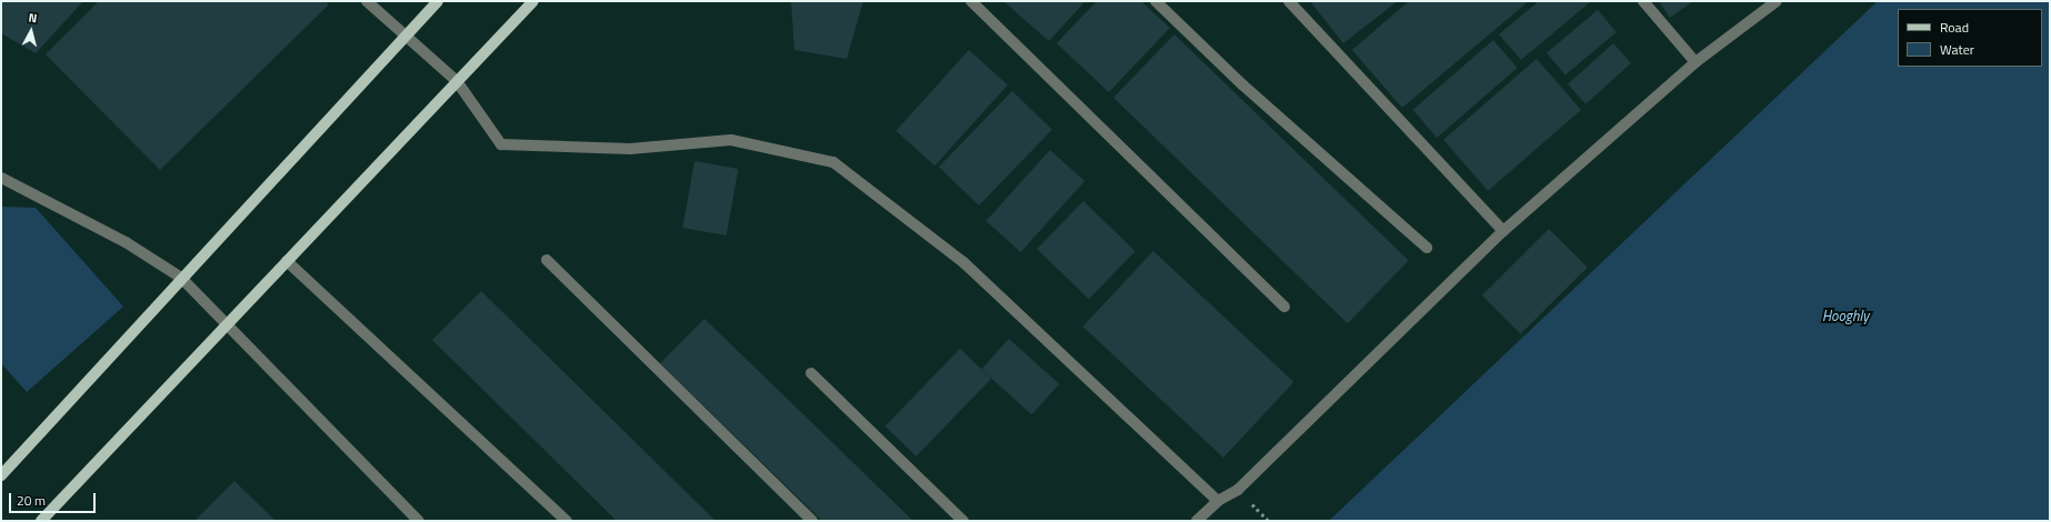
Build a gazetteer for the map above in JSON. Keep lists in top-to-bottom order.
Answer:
{
  "water": ["Hooghly"],
  "legend": ["Road", "Water"],
  "scale_bar": "20 m",
  "north": "top"
}
